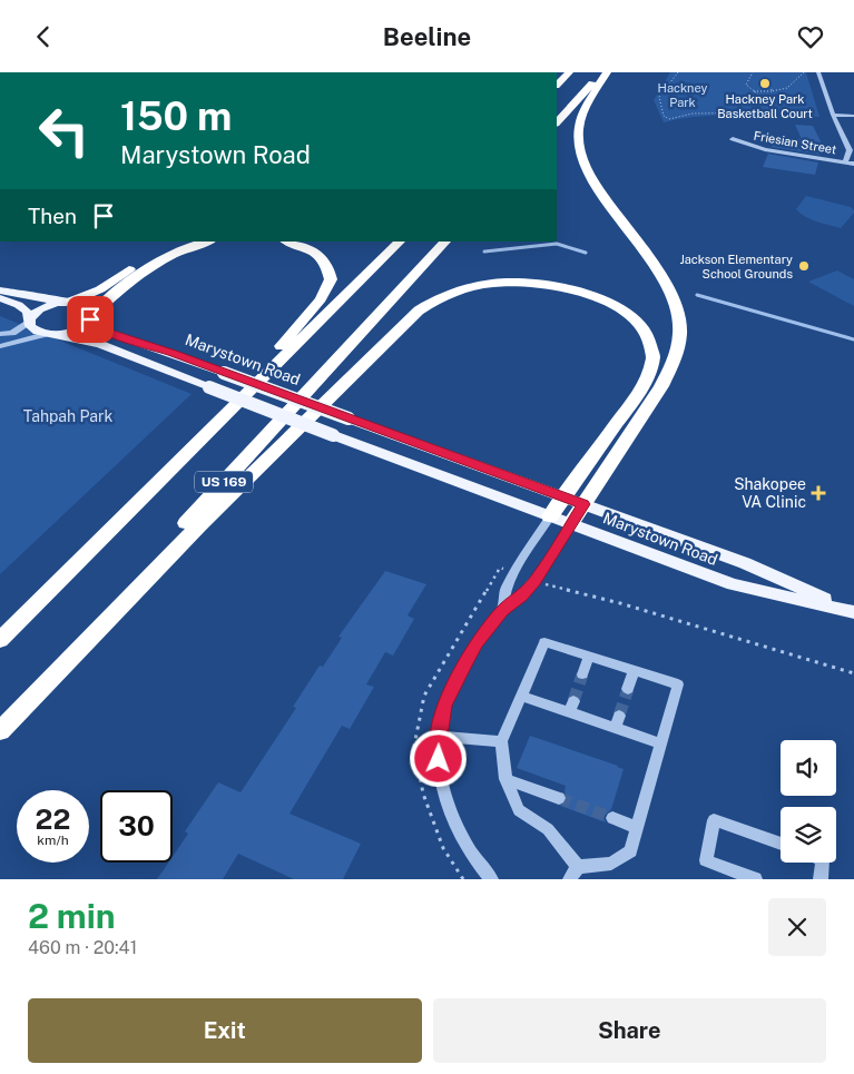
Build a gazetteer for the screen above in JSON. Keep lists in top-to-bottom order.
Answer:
{
  "streets": {
    "highway": ["US 169"],
    "main road": ["Marystown Road"],
    "street": ["Friesian Street"]
  },
  "parks": ["Hackney Park", "Tahpah Park"],
  "places": {
    "other": ["Hackney Park Basketball Court", "Jackson Elementary School Grounds"],
    "health": ["Shakopee VA Clinic"]
  },
  "page": {
    "header": "Beeline",
    "turn": ["150 m", "Marystown Road"],
    "then": "Then",
    "speed": "22 km/h",
    "limit": "30",
    "heading": ["2 min", "460 m · 20:41"],
    "buttons": ["Exit", "Share"]
  }
}
